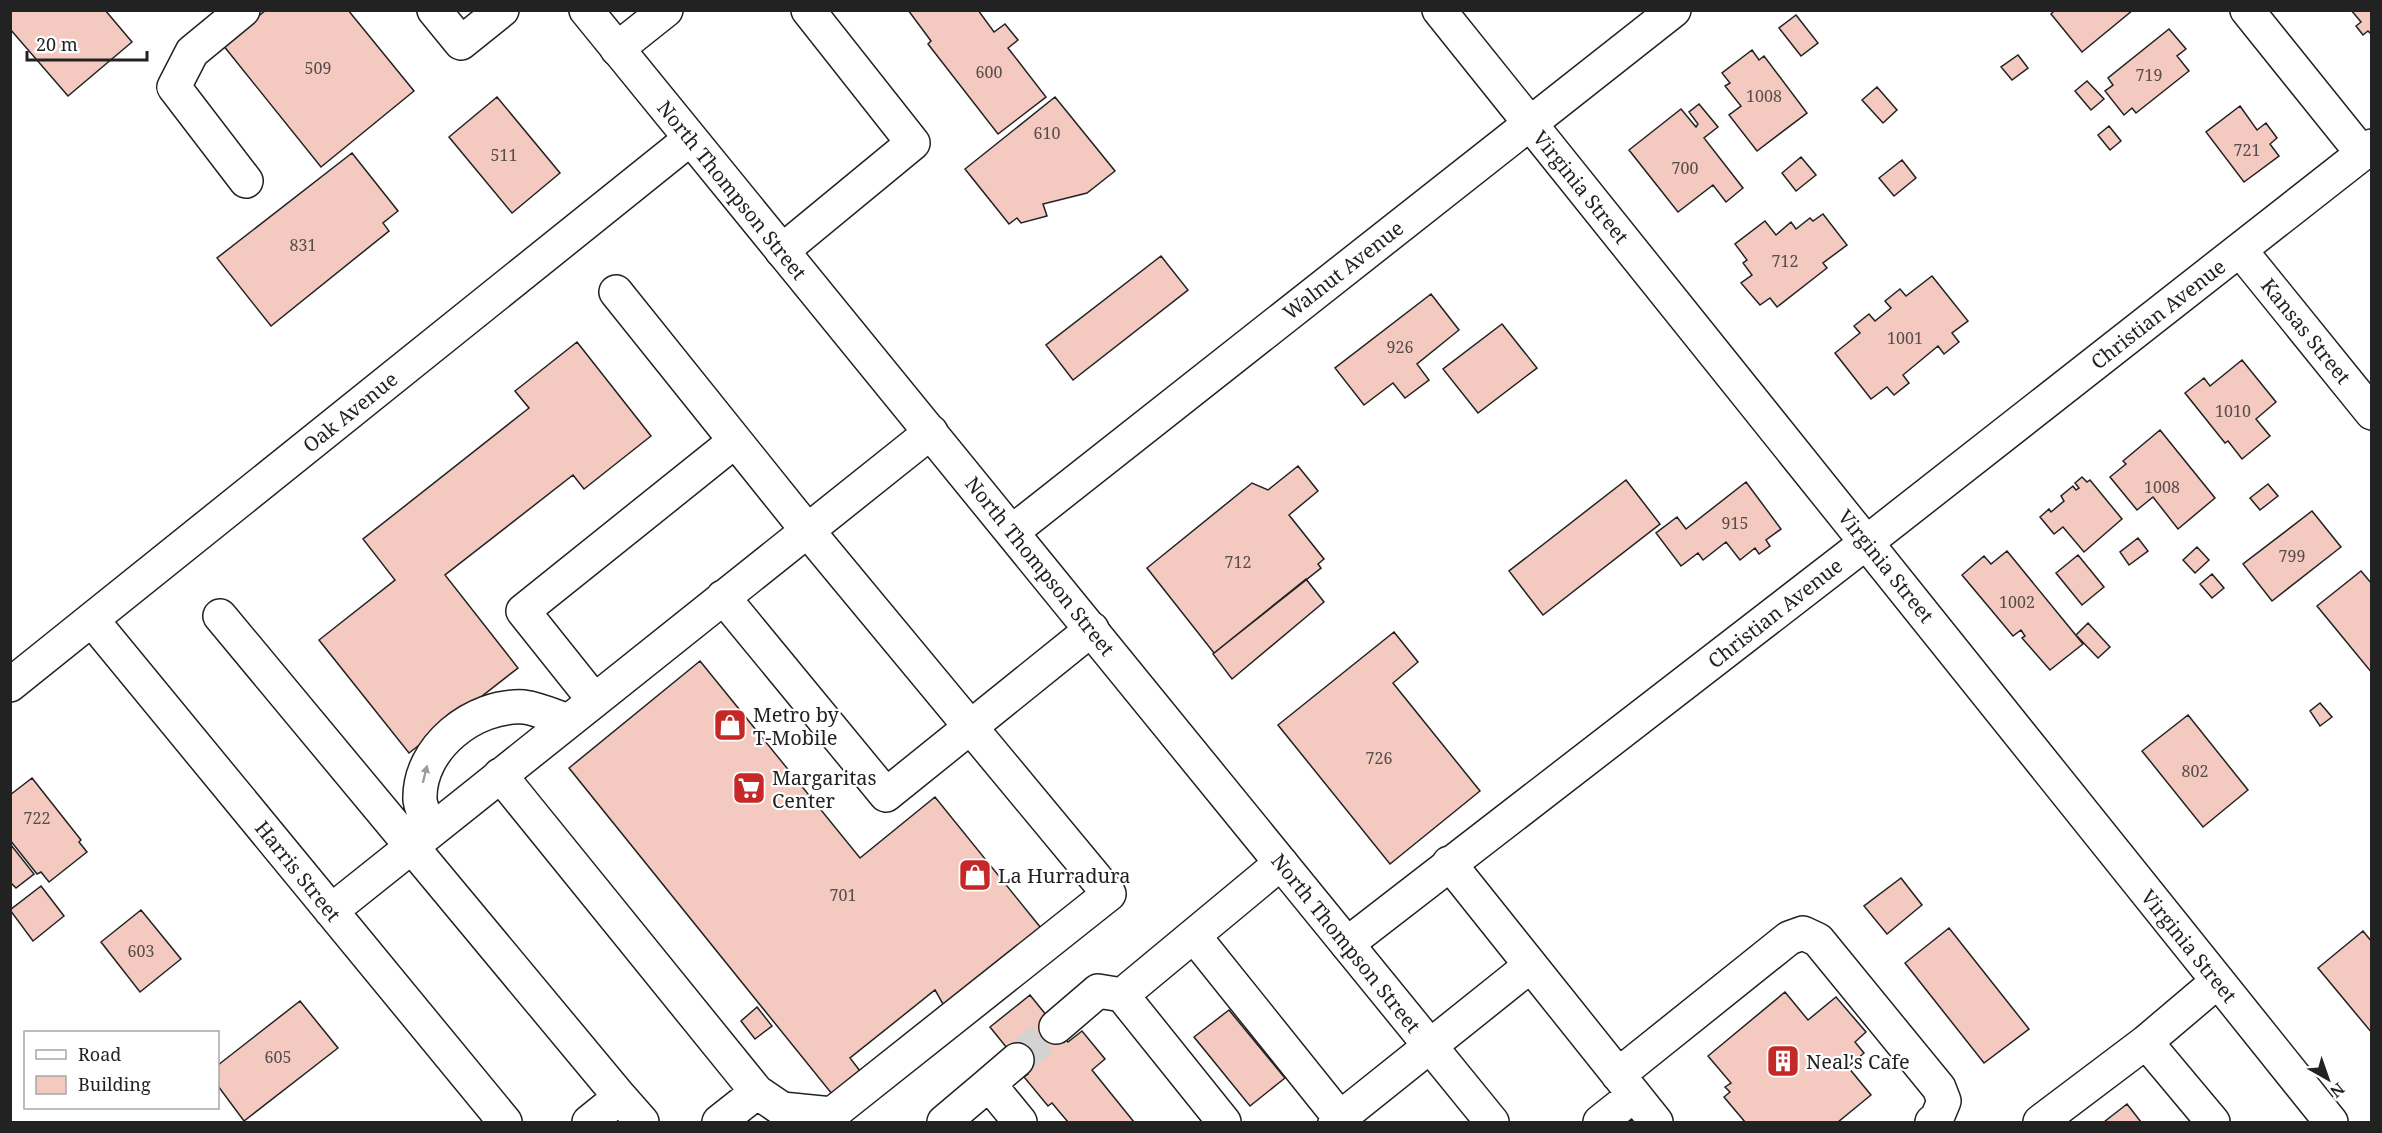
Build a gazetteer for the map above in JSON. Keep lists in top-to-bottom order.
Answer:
{
  "streets": {
    "street": [
      "Virginia Street",
      "North Thompson Street",
      "Walnut Avenue",
      "Christian Avenue",
      "Kansas Street",
      "Oak Avenue",
      "Harris Street"
    ]
  },
  "crossings": [
    ["Virginia Street", "Walnut Avenue"],
    ["Virginia Street", "Christian Avenue"],
    ["North Thompson Street", "Walnut Avenue"],
    ["North Thompson Street", "Christian Avenue"],
    ["North Thompson Street", "Oak Avenue"],
    ["Christian Avenue", "Kansas Street"],
    ["Oak Avenue", "Harris Street"]
  ],
  "places": {
    "shop": ["Metro by T-Mobile", "La Hurradura"],
    "supermarket": ["Margaritas Center"],
    "building": ["Neal's Cafe"]
  },
  "house_numbers": [
    "509",
    "600",
    "719",
    "1008",
    "610",
    "721",
    "511",
    "700",
    "831",
    "712",
    "1001",
    "926",
    "1010",
    "1008",
    "915",
    "799",
    "712",
    "1002",
    "726",
    "802",
    "722",
    "701",
    "603",
    "605"
  ],
  "legend": ["Road", "Building"],
  "scale_bar": "20 m",
  "north": "bottom right"
}
